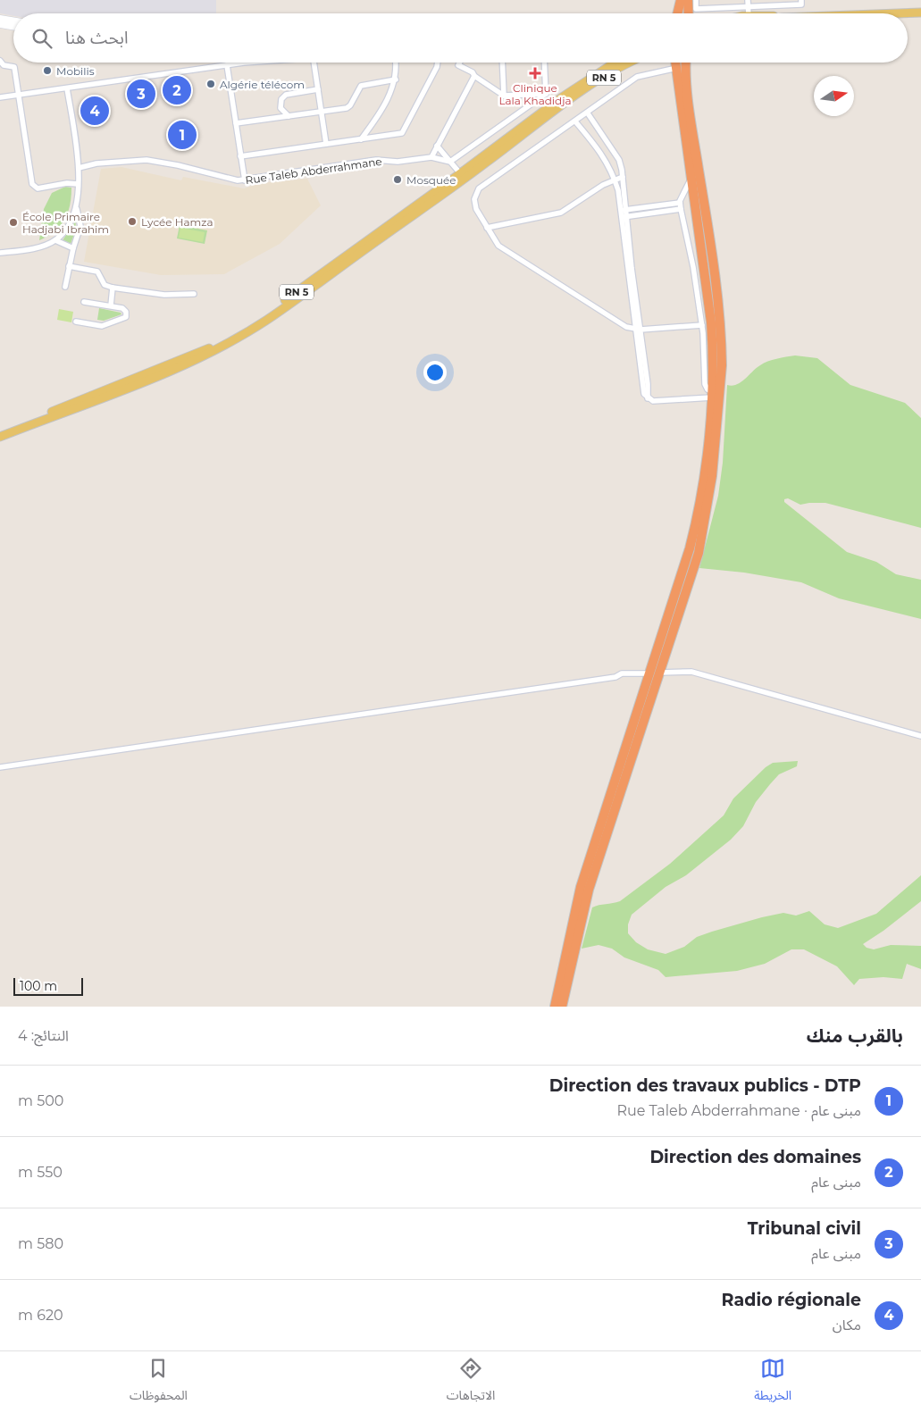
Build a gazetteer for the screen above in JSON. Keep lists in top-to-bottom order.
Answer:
{
  "streets": {
    "main road": ["RN 5"],
    "street": ["Rue Taleb Abderrahmane"]
  },
  "places": {
    "other": [
      "Mobilis",
      "Algérie télécom",
      "Mosquée",
      "Lycée Hamza",
      "École Primaire Hadjabi Ibrahim"
    ],
    "health": ["Clinique Lala Khadidja"]
  },
  "scale_bar": "100 m",
  "north": "right",
  "page": {
    "search": "ابحث هنا",
    "pins": [
      "2",
      "3",
      "4",
      "1"
    ],
    "scale": "100 m",
    "heading": ["بالقرب منك", "النتائج: 4"],
    "list": [
      {
        "mark": "1",
        "name": "Direction des travaux publics - DTP",
        "note": "مبنى عام · Rue Taleb Abderrahmane",
        "value": "500 m"
      },
      {
        "mark": "2",
        "name": "Direction des domaines",
        "note": "مبنى عام",
        "value": "550 m"
      },
      {
        "mark": "3",
        "name": "Tribunal civil",
        "note": "مبنى عام",
        "value": "580 m"
      },
      {
        "mark": "4",
        "name": "Radio régionale",
        "note": "مكان",
        "value": "620 m"
      }
    ],
    "nav": ["الخريطة", "الاتجاهات", "المحفوظات"]
  }
}
